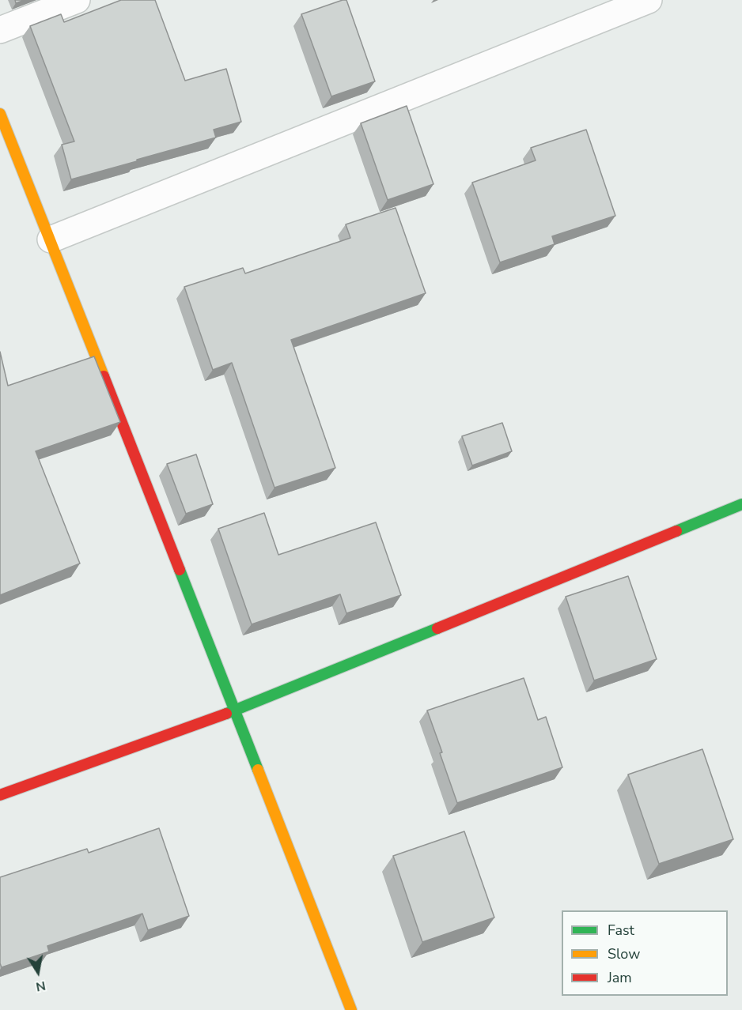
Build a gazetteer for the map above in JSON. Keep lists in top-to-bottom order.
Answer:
{
  "legend": ["Fast", "Slow", "Jam"],
  "north": "bottom"
}
